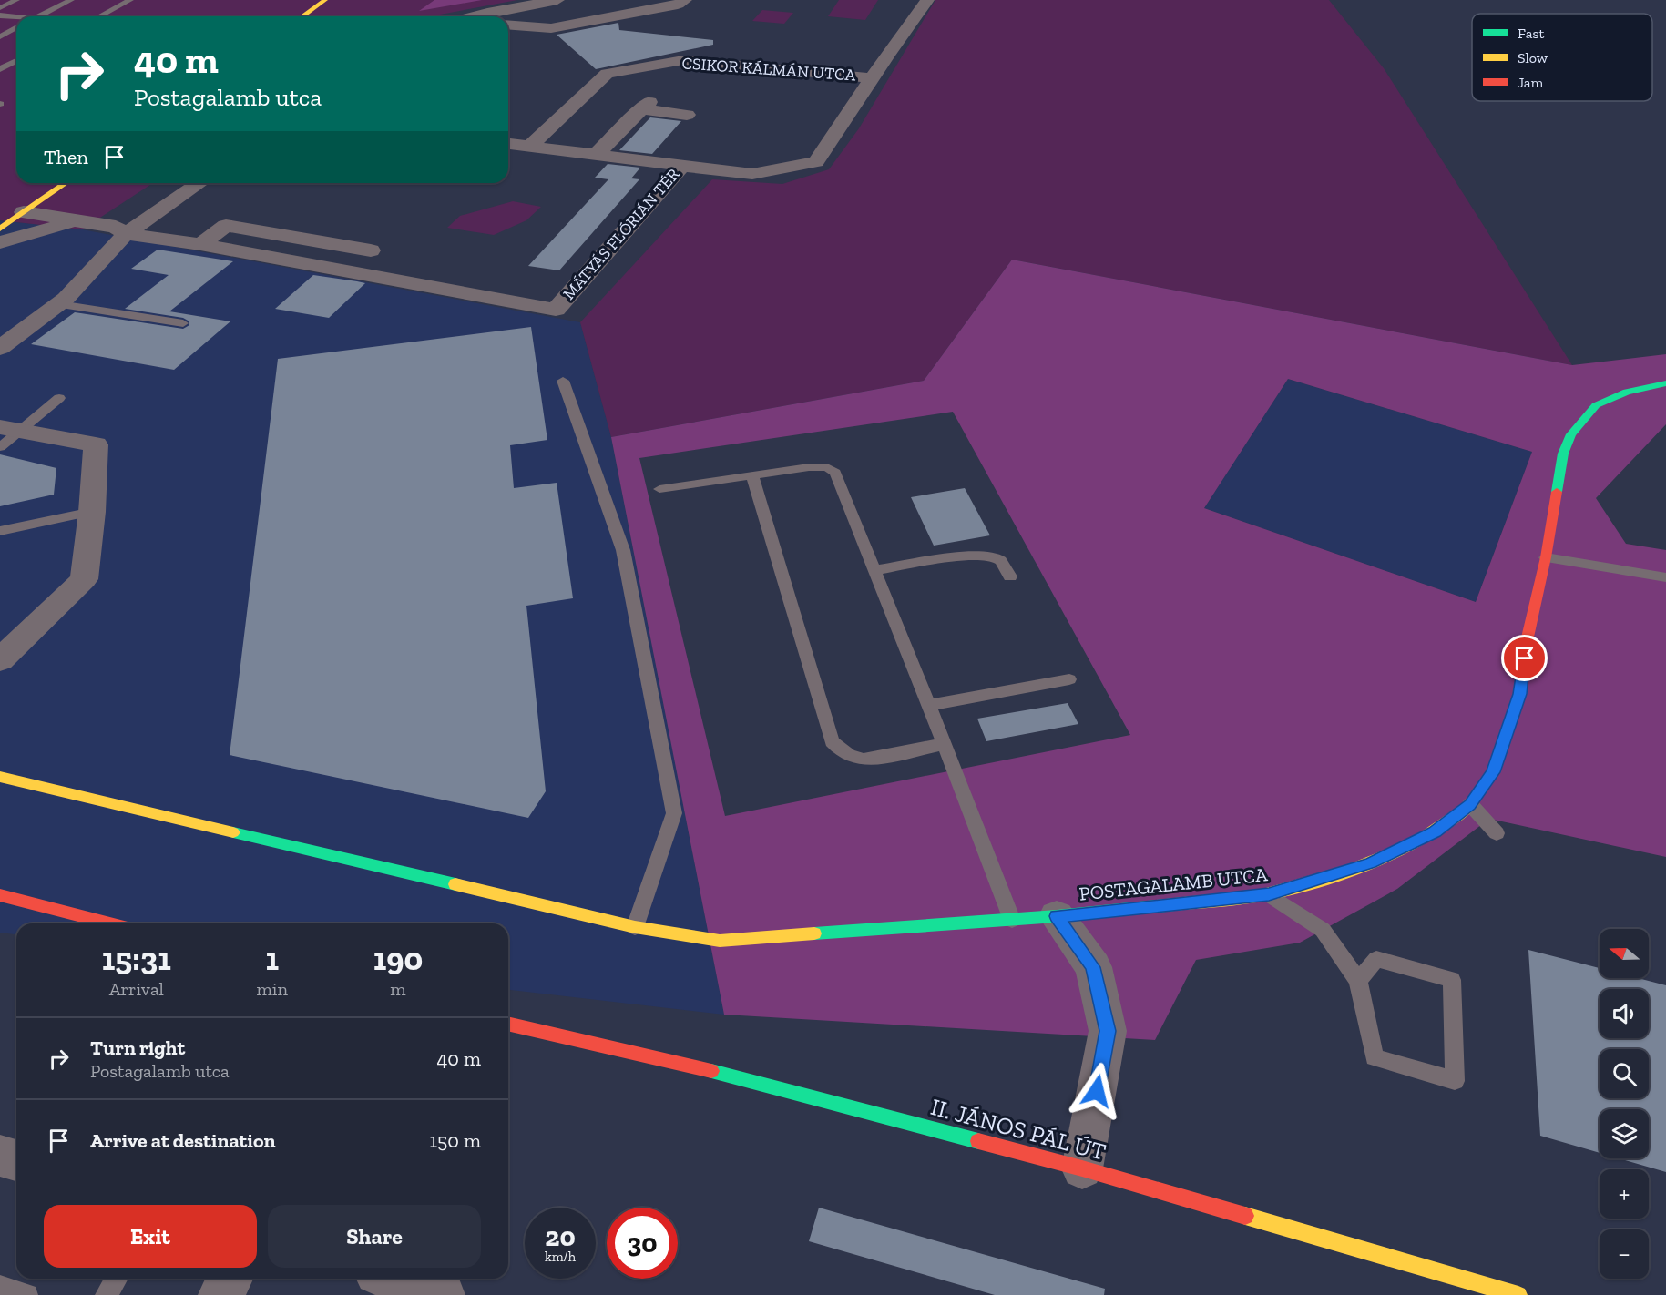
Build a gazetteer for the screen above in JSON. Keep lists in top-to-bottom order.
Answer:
{
  "streets": {
    "street": [
      "CSIKOR KÁLMÁN UTCA",
      "MÁTYÁS FLÓRIÁN TÉR",
      "POSTAGALAMB UTCA",
      "II. JÁNOS PÁL ÚT"
    ]
  },
  "crossings": [
    ["CSIKOR KÁLMÁN UTCA", "MÁTYÁS FLÓRIÁN TÉR"]
  ],
  "legend": ["Fast", "Slow", "Jam"],
  "north": "left",
  "page": {
    "turn": ["40 m", "Postagalamb utca"],
    "then": "Then",
    "eta": [
      "15:31",
      "Arrival",
      "1",
      "min",
      "190",
      "m"
    ],
    "map_buttons": ["+", "−"],
    "list": [
      {
        "name": "Turn right",
        "note": "Postagalamb utca",
        "value": "40 m"
      },
      {
        "name": "Arrive at destination",
        "value": "150 m"
      }
    ],
    "buttons": ["Exit", "Share"],
    "speed": "20 km/h",
    "limit": "30"
  }
}
